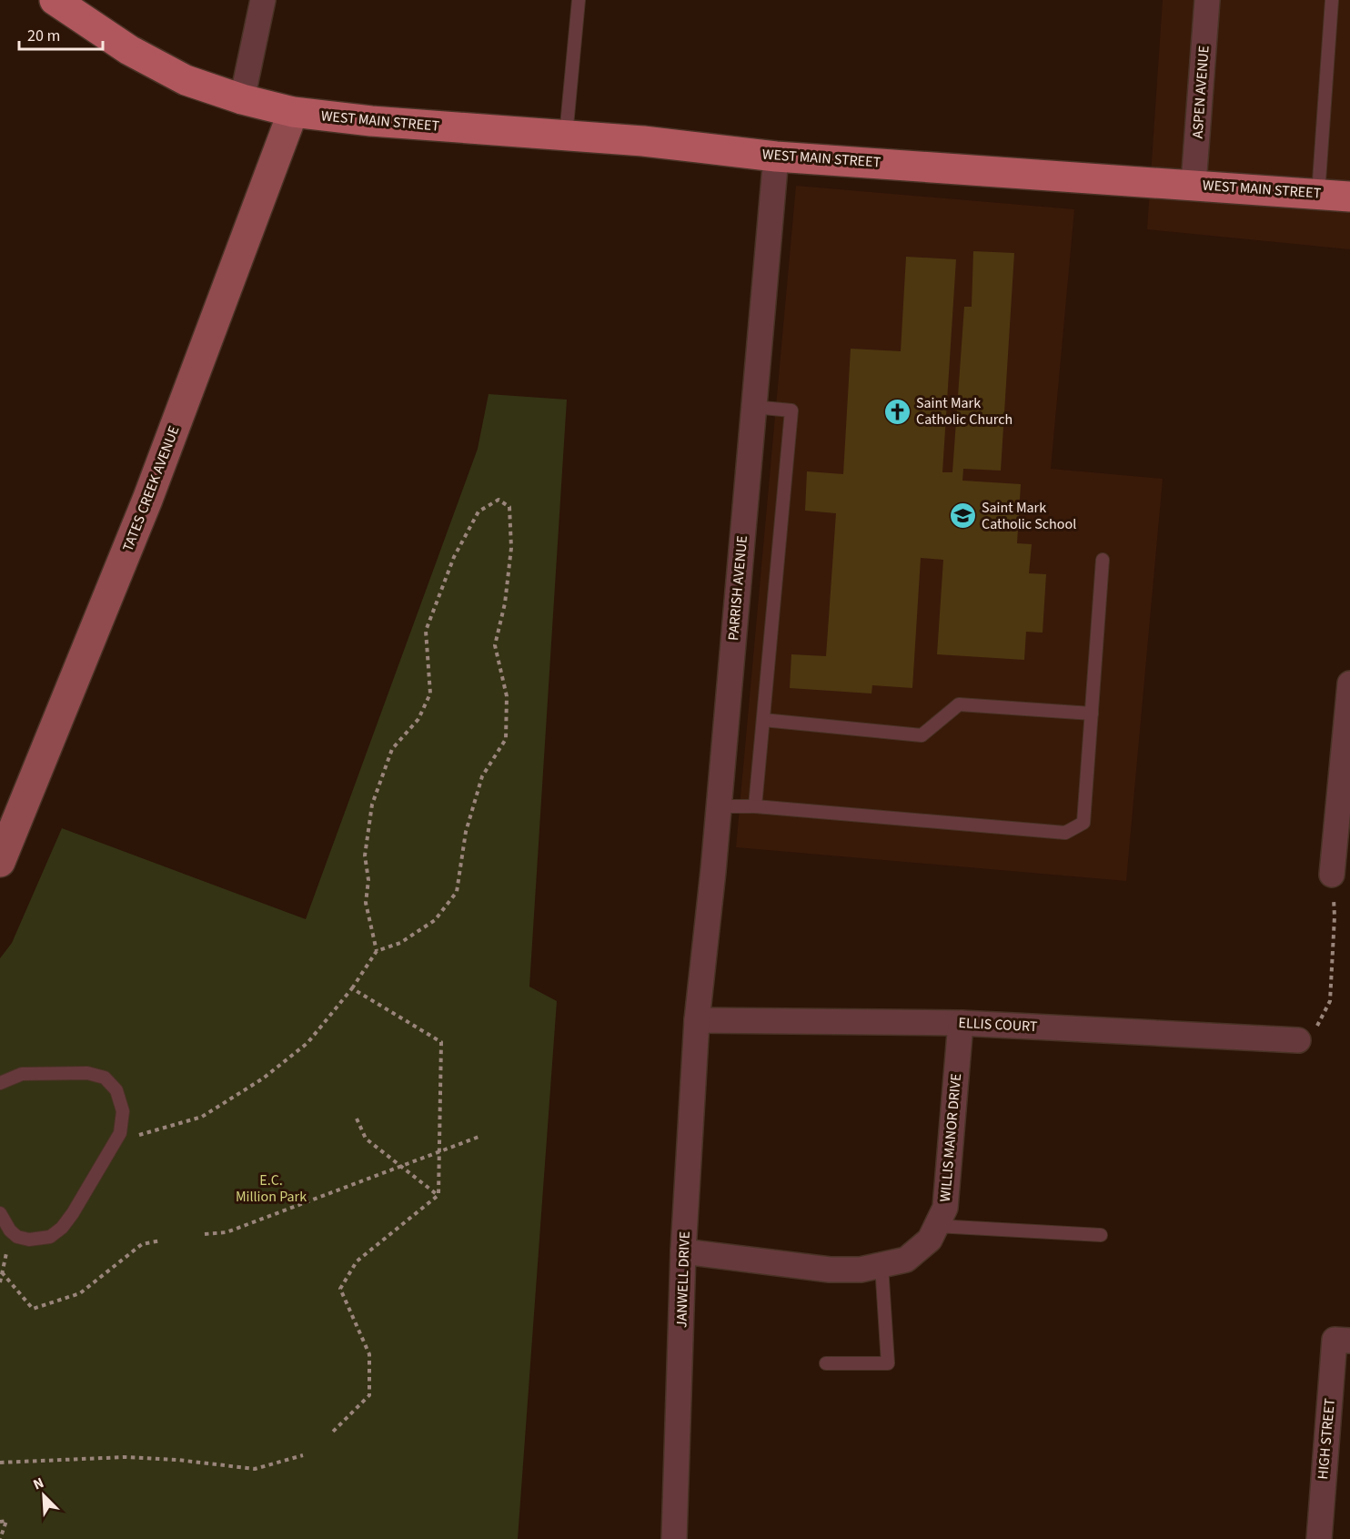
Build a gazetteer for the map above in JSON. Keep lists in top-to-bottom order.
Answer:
{
  "streets": {
    "main road": ["WEST MAIN STREET", "TATES CREEK AVENUE"],
    "street": [
      "ASPEN AVENUE",
      "PARRISH AVENUE",
      "ELLIS COURT",
      "WILLIS MANOR DRIVE",
      "JANWELL DRIVE",
      "HIGH STREET"
    ]
  },
  "crossings": [
    ["ASPEN AVENUE", "WEST MAIN STREET"],
    ["WEST MAIN STREET", "TATES CREEK AVENUE"],
    ["WEST MAIN STREET", "PARRISH AVENUE"],
    ["PARRISH AVENUE", "ELLIS COURT"],
    ["PARRISH AVENUE", "JANWELL DRIVE"],
    ["ELLIS COURT", "WILLIS MANOR DRIVE"],
    ["ELLIS COURT", "JANWELL DRIVE"],
    ["WILLIS MANOR DRIVE", "JANWELL DRIVE"]
  ],
  "parks": ["E.C. Million Park"],
  "places": {
    "church": ["Saint Mark Catholic Church"],
    "school or university": ["Saint Mark Catholic School"]
  },
  "scale_bar": "20 m",
  "north": "top left"
}
